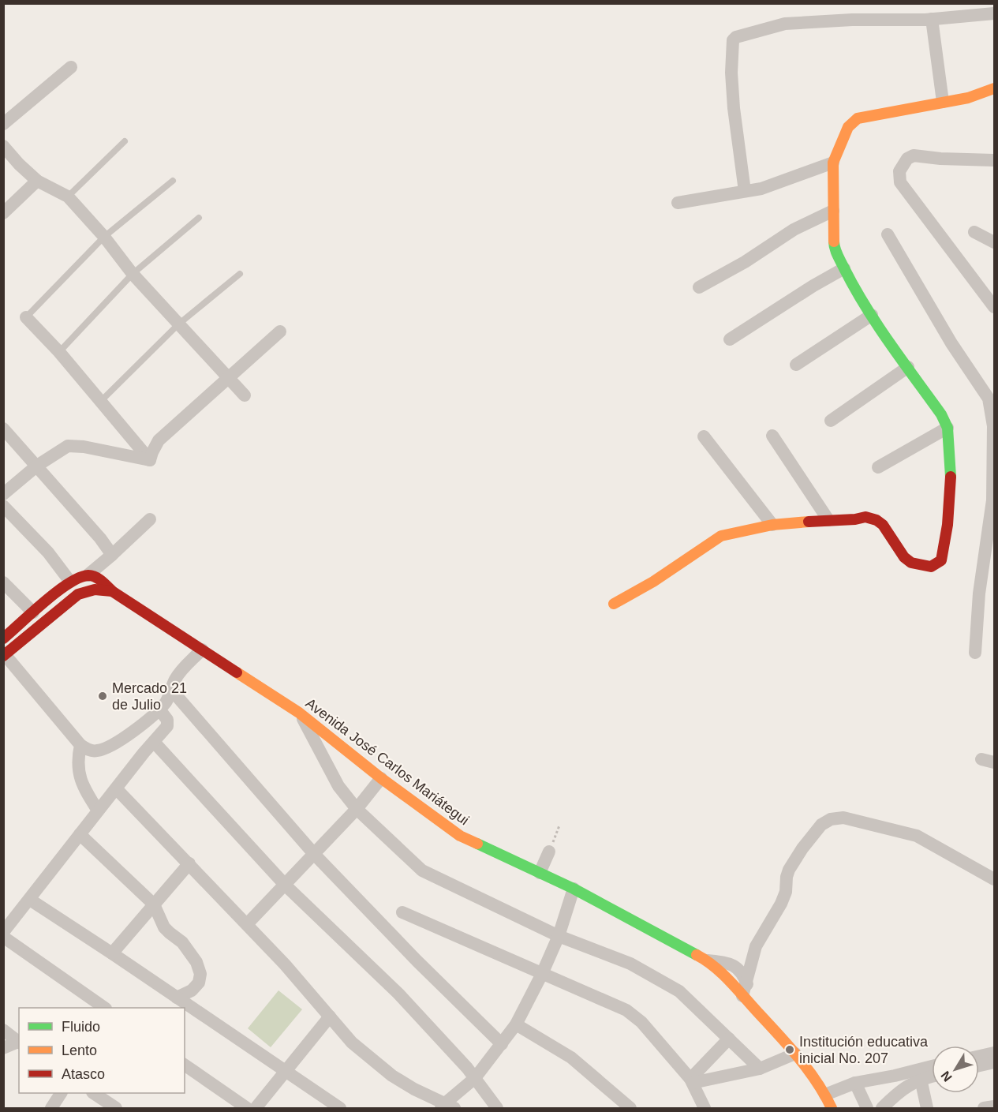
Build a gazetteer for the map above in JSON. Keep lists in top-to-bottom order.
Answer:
{
  "streets": {
    "street": ["Avenida José Carlos Mariátegui"]
  },
  "places": ["Mercado 21 de Julio", "Institución educativa inicial No. 207"],
  "legend": ["Fluido", "Lento", "Atasco"],
  "north": "bottom left"
}
